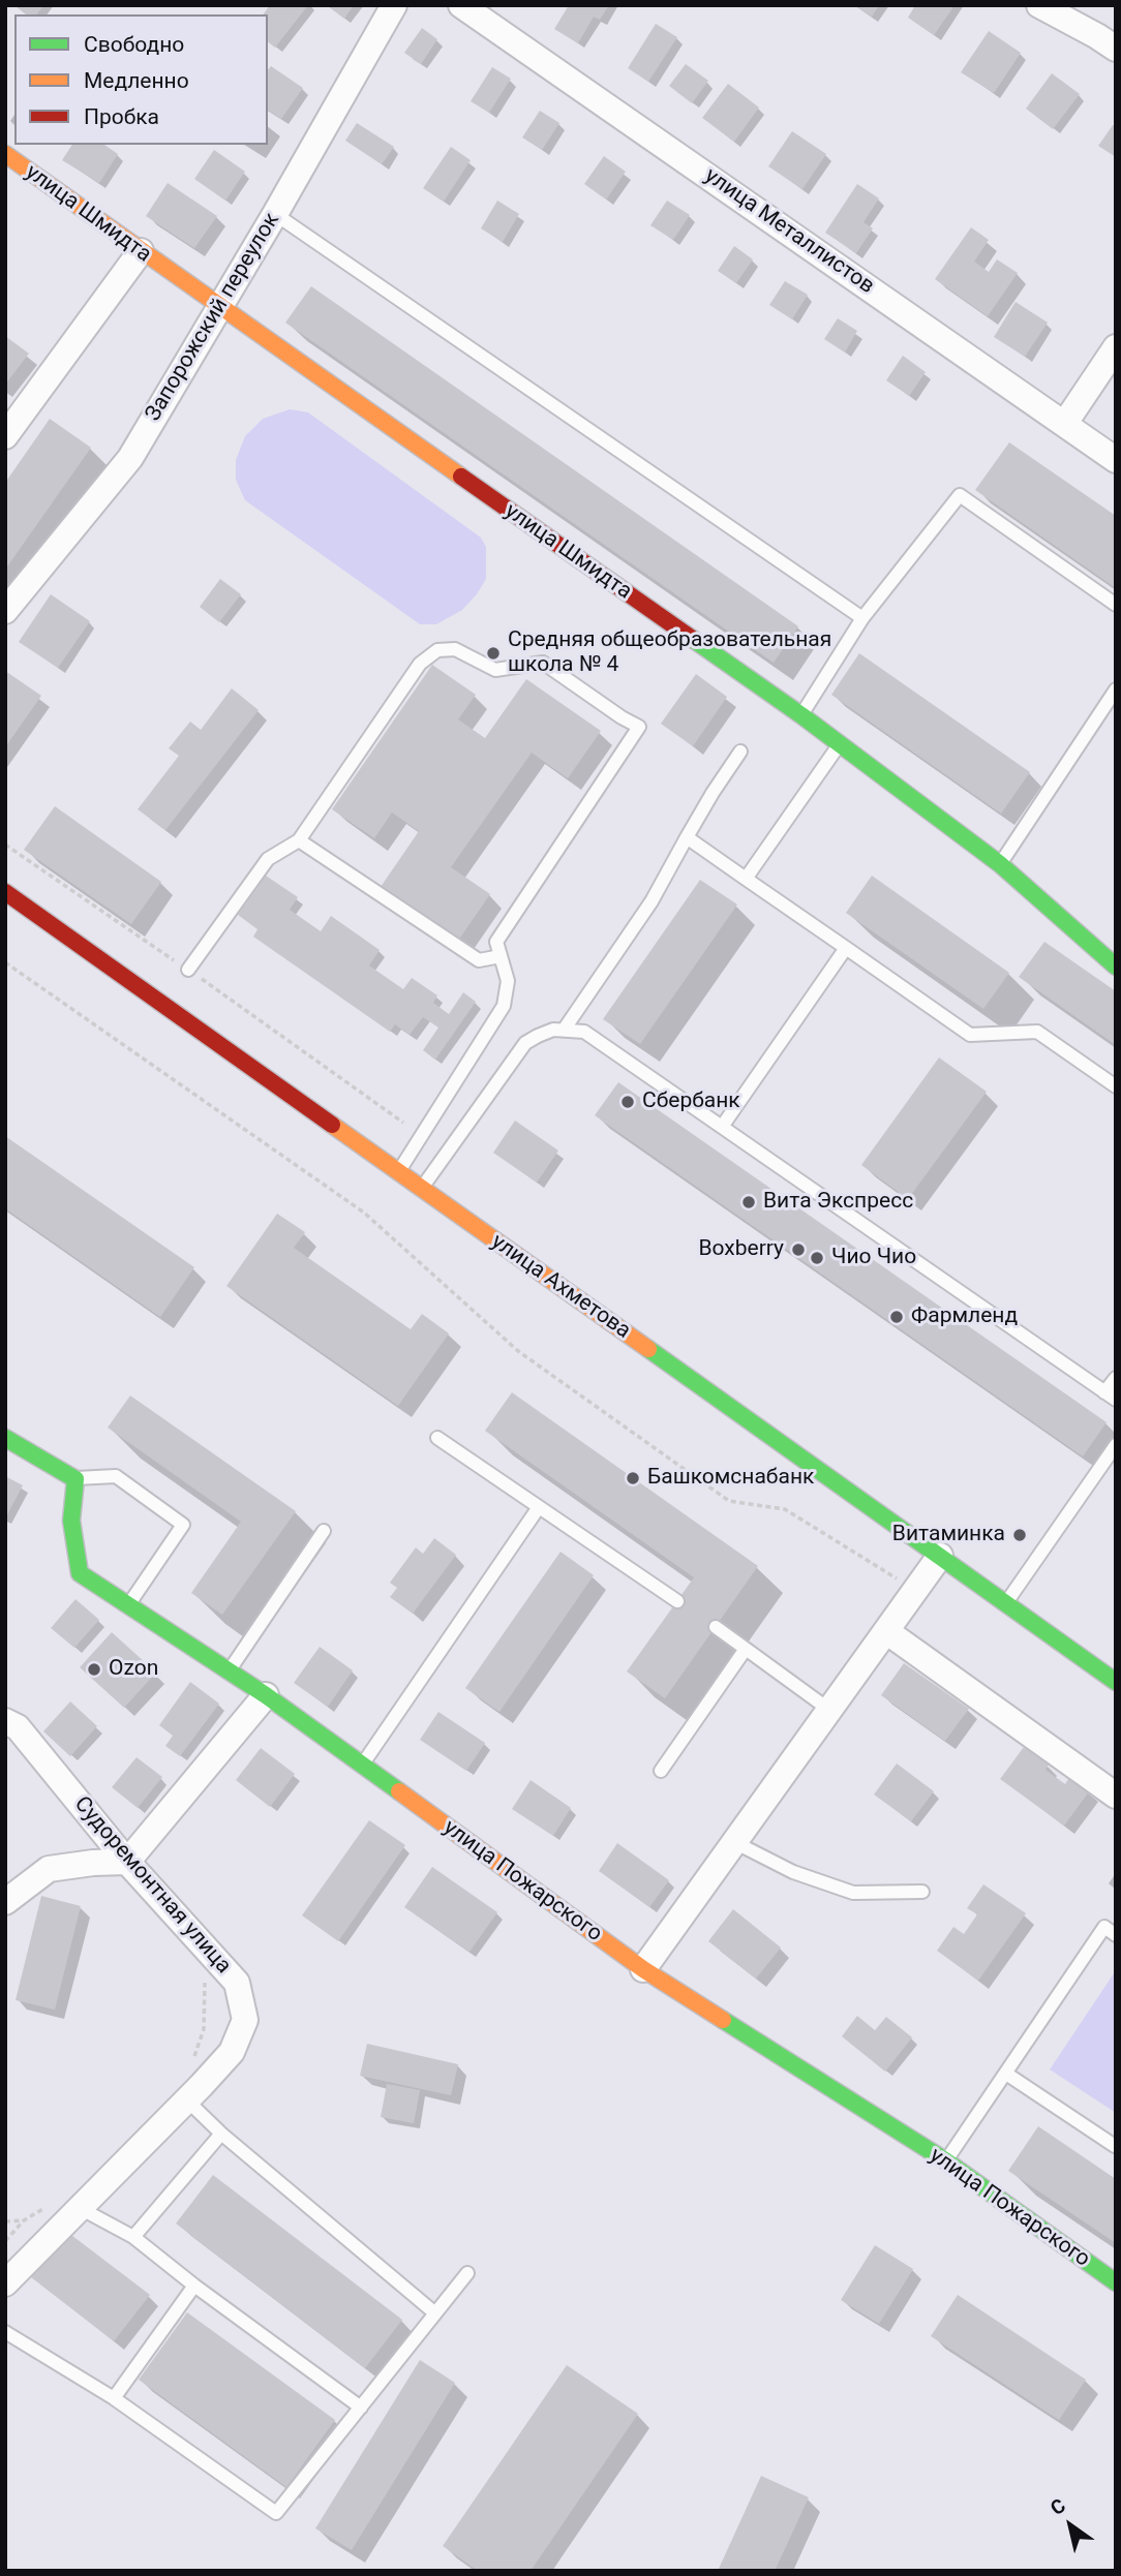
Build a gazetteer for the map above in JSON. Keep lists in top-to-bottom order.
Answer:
{
  "streets": {
    "street": [
      "улица Шмидта",
      "улица Металлистов",
      "Запорожский переулок",
      "улица Ахметова",
      "улица Пожарского",
      "Судоремонтная улица"
    ]
  },
  "crossings": [
    ["улица Шмидта", "Запорожский переулок"]
  ],
  "places": [
    "Средняя общеобразовательная школа № 4",
    "Сбербанк",
    "Вита Экспресс",
    "Boxberry",
    "Чио Чио",
    "Фармленд",
    "Башкомснабанк",
    "Витаминка",
    "Ozon"
  ],
  "legend": ["Свободно", "Медленно", "Пробка"],
  "north": "top left"
}
